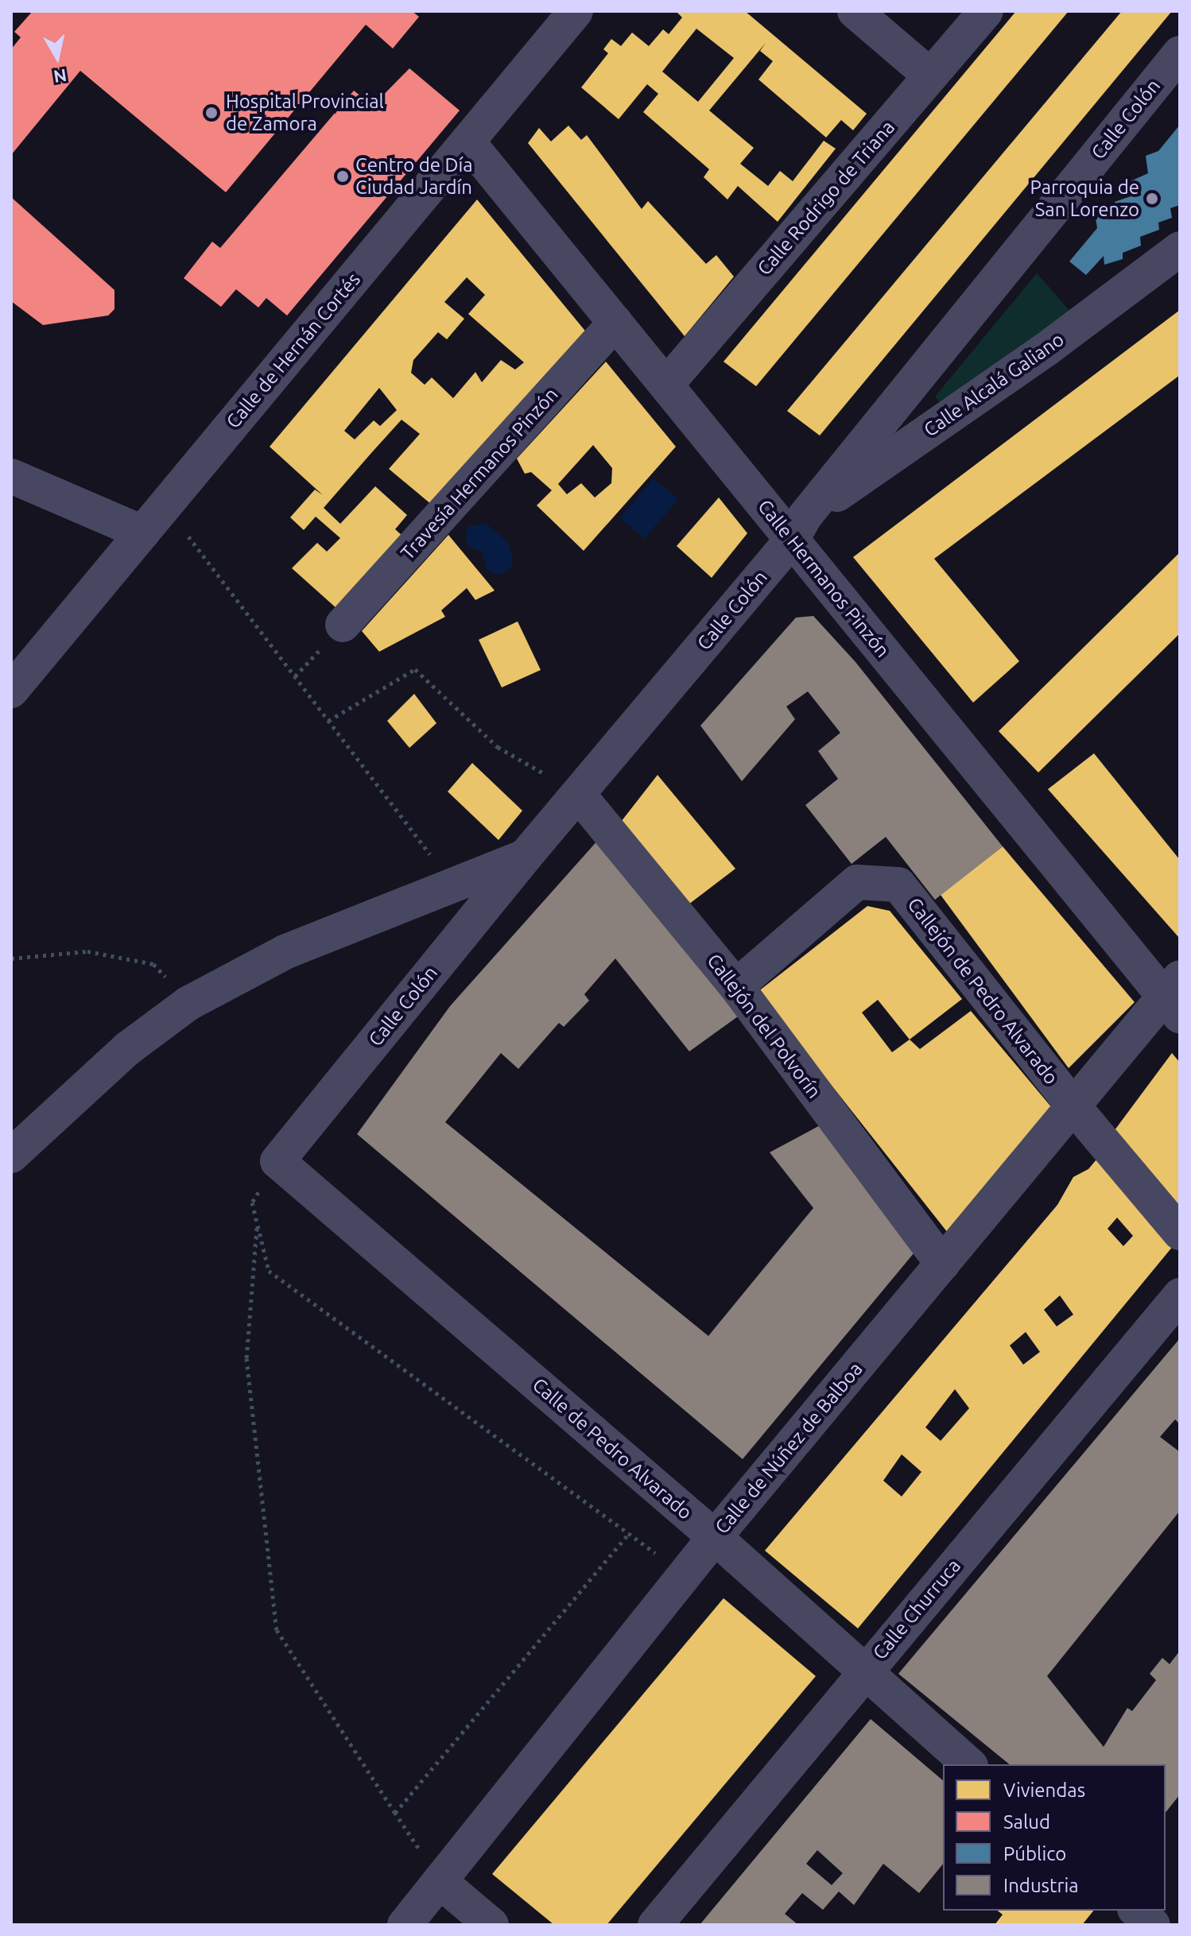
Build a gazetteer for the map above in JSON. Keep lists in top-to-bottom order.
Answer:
{
  "streets": {
    "street": [
      "Calle Colón",
      "Calle Rodrigo de Triana",
      "Calle de Hernán Cortés",
      "Calle Alcalá Galiano",
      "Travesía Hermanos Pinzón",
      "Calle Hermanos Pinzón",
      "Callejón de Pedro Alvarado",
      "Callejón del Polvorín",
      "Calle de Núñez de Balboa",
      "Calle de Pedro Alvarado",
      "Calle Churruca"
    ]
  },
  "crossings": [
    ["Calle Colón", "Calle Alcalá Galiano"],
    ["Calle Colón", "Calle Hermanos Pinzón"],
    ["Calle Colón", "Callejón del Polvorín"],
    ["Calle Colón", "Calle de Pedro Alvarado"],
    ["Calle Rodrigo de Triana", "Calle Hermanos Pinzón"],
    ["Calle de Hernán Cortés", "Calle Hermanos Pinzón"],
    ["Calle Alcalá Galiano", "Calle Hermanos Pinzón"],
    ["Travesía Hermanos Pinzón", "Calle Hermanos Pinzón"],
    ["Calle Hermanos Pinzón", "Calle de Núñez de Balboa"],
    ["Callejón de Pedro Alvarado", "Callejón del Polvorín"],
    ["Callejón de Pedro Alvarado", "Calle de Núñez de Balboa"],
    ["Callejón del Polvorín", "Calle de Núñez de Balboa"],
    ["Calle de Núñez de Balboa", "Calle de Pedro Alvarado"],
    ["Calle de Pedro Alvarado", "Calle Churruca"]
  ],
  "places": ["Hospital Provincial de Zamora", "Centro de Día Ciudad Jardín", "Parroquia de San Lorenzo"],
  "legend": [
    "Viviendas",
    "Salud",
    "Público",
    "Industria"
  ],
  "north": "bottom"
}
